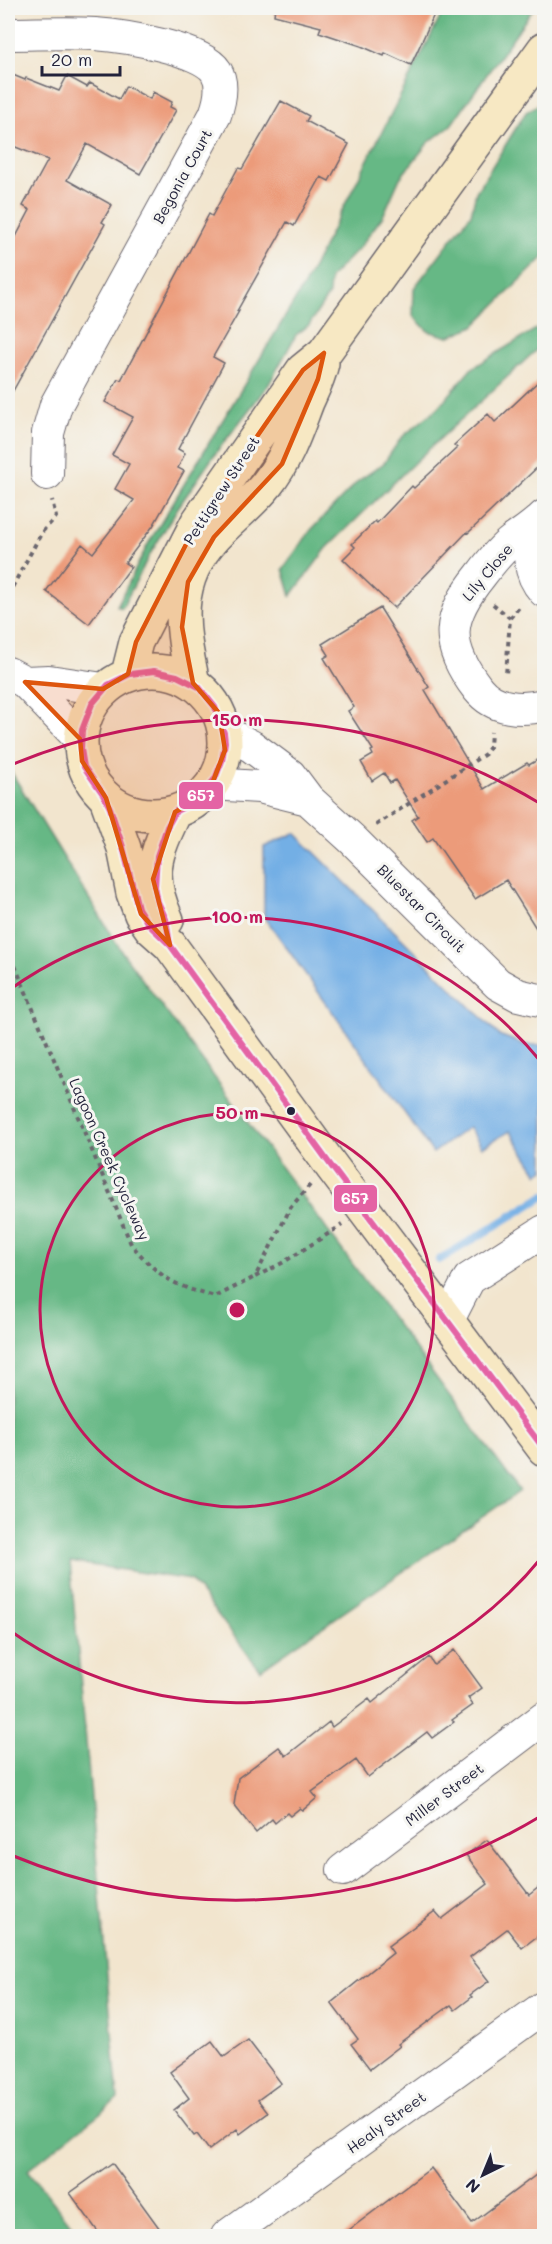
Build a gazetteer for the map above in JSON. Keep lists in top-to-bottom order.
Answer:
{
  "streets": {
    "main road": ["Pettigrew Street"],
    "street": [
      "Begonia Court",
      "Lily Close",
      "Bluestar Circuit",
      "Miller Street",
      "Healy Street"
    ],
    "path": ["Lagoon Creek Cycleway"]
  },
  "crossings": [
    ["Pettigrew Street", "Bluestar Circuit"]
  ],
  "lines": ["transit line 657"],
  "scale_bar": "20 m",
  "north": "bottom left",
  "rings": ["150 m", "100 m", "50 m"]
}
